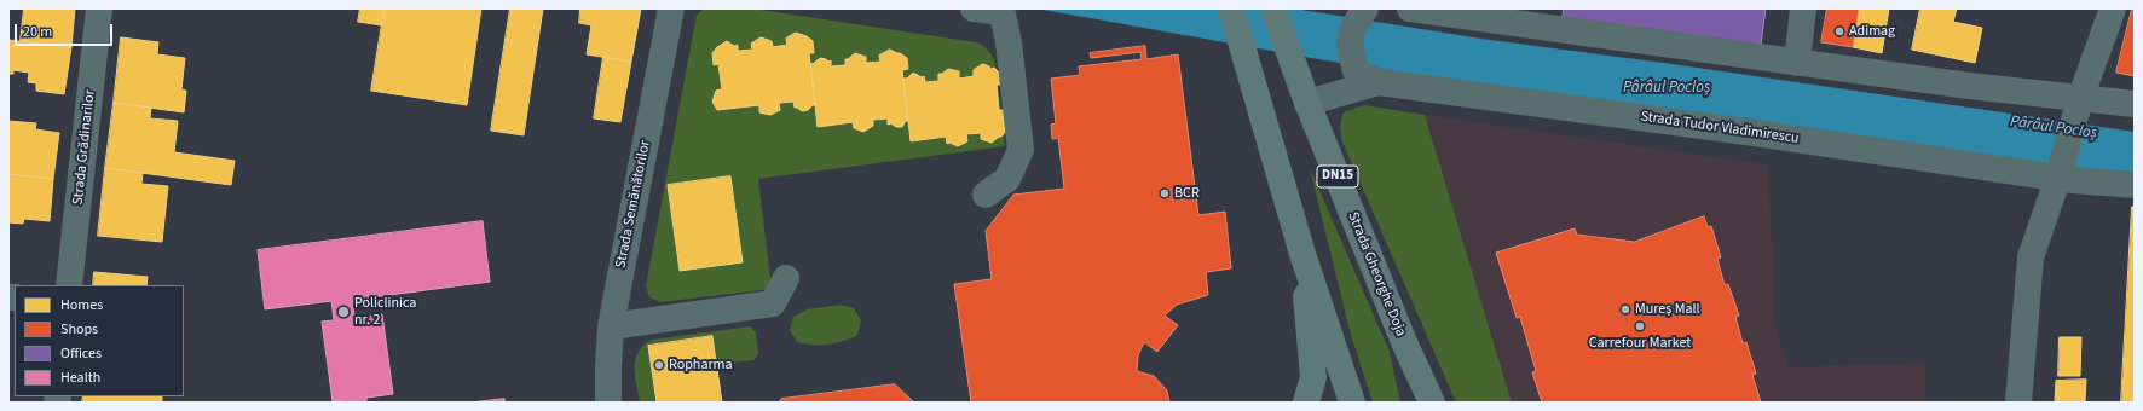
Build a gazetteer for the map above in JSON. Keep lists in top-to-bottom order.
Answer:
{
  "streets": {
    "main road": ["DN15", "Strada Gheorghe Doja"],
    "street": ["Strada Tudor Vladimirescu", "Strada Grădinarilor", "Strada Semănătorilor"]
  },
  "crossings": [
    ["Strada Tudor Vladimirescu", "Strada Gheorghe Doja"]
  ],
  "water": ["Pârâul Pocloș"],
  "places": [
    "Adimag",
    "BCR",
    "Mureș Mall",
    "Policlinica nr. 2",
    "Carrefour Market",
    "Ropharma"
  ],
  "legend": [
    "Homes",
    "Shops",
    "Offices",
    "Health"
  ],
  "scale_bar": "20 m"
}
